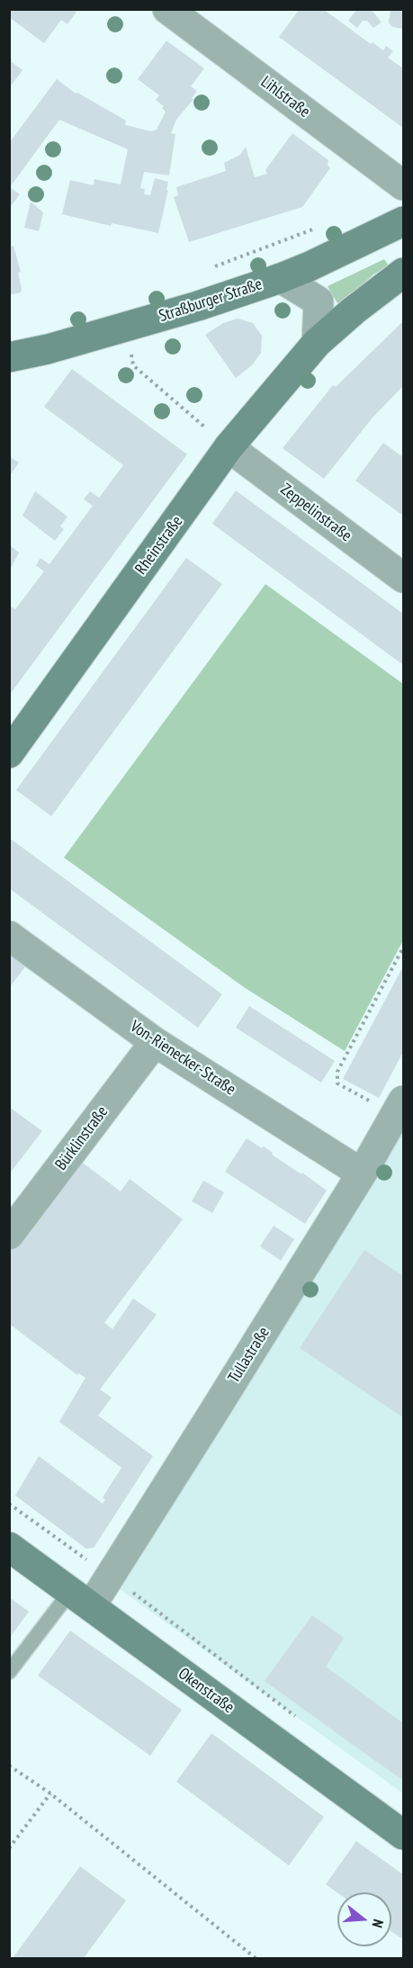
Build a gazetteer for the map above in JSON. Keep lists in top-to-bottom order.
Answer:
{
  "streets": {
    "main road": ["Straßburger Straße", "Rheinstraße", "Okenstraße"],
    "street": [
      "Lihlstraße",
      "Zeppelinstraße",
      "Von-Rienecker-Straße",
      "Bürklinstraße",
      "Tullastraße"
    ]
  },
  "crossings": [
    ["Zeppelinstraße", "Rheinstraße"],
    ["Von-Rienecker-Straße", "Bürklinstraße"],
    ["Von-Rienecker-Straße", "Tullastraße"],
    ["Tullastraße", "Okenstraße"]
  ],
  "north": "right"
}
